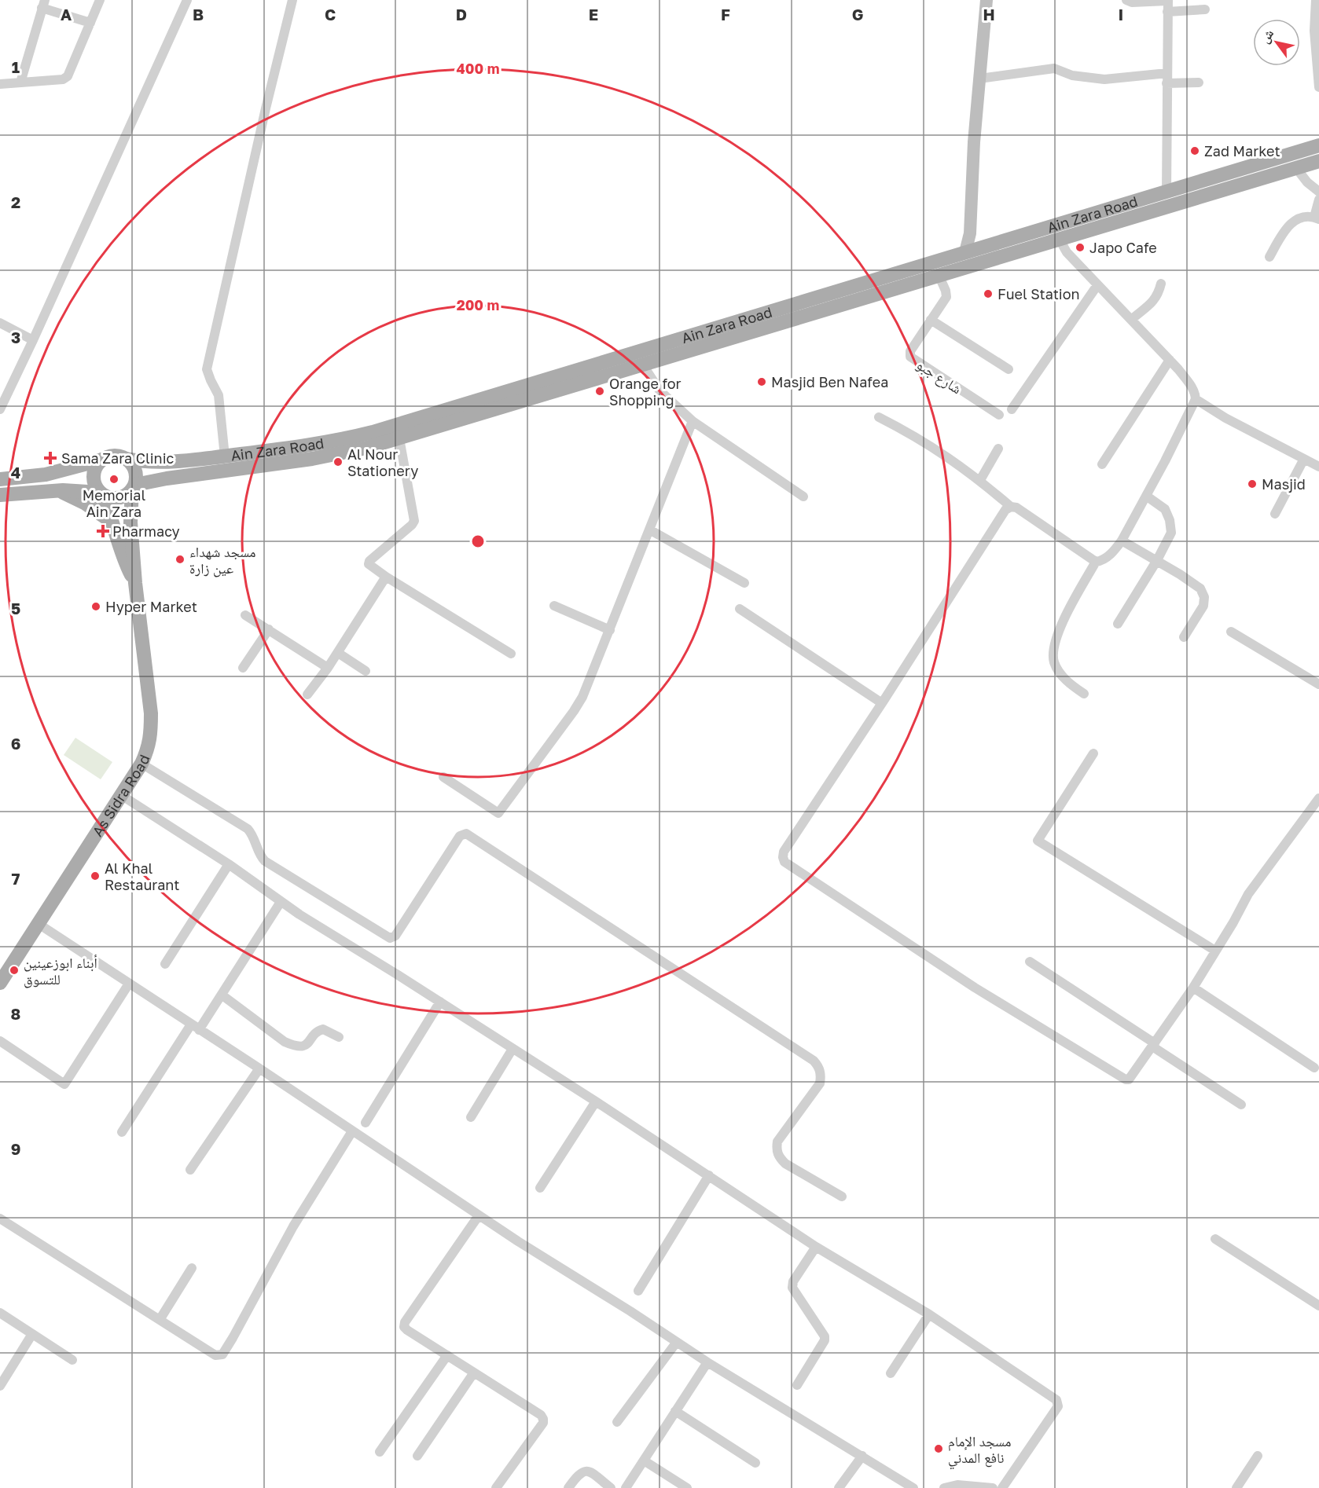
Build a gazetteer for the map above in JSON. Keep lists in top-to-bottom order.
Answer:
{
  "streets": {
    "main road": ["Ain Zara Road", "As Sidra Road"],
    "street": ["شارع جبو"]
  },
  "crossings": [
    ["Ain Zara Road", "شارع جبو"],
    ["Ain Zara Road", "As Sidra Road"]
  ],
  "places": {
    "other": [
      "Zad Market",
      "Japo Cafe",
      "Fuel Station",
      "Masjid Ben Nafea",
      "Orange for Shopping",
      "Al Nour Stationery",
      "Memorial Ain Zara",
      "Masjid",
      "مسجد شهداء عين زارة",
      "Hyper Market",
      "Al Khal Restaurant",
      "أبناء ابوزعينين للتسوق",
      "مسجد الإمام نافع المدني"
    ],
    "health": ["Sama Zara Clinic", "Pharmacy"]
  },
  "north": "top left",
  "grid": {
    "columns": [
      "A",
      "B",
      "C",
      "D",
      "E",
      "F",
      "G",
      "H",
      "I"
    ],
    "rows": [
      "1",
      "2",
      "3",
      "4",
      "5",
      "6",
      "7",
      "8",
      "9"
    ]
  },
  "rings": ["400 m", "200 m"]
}
